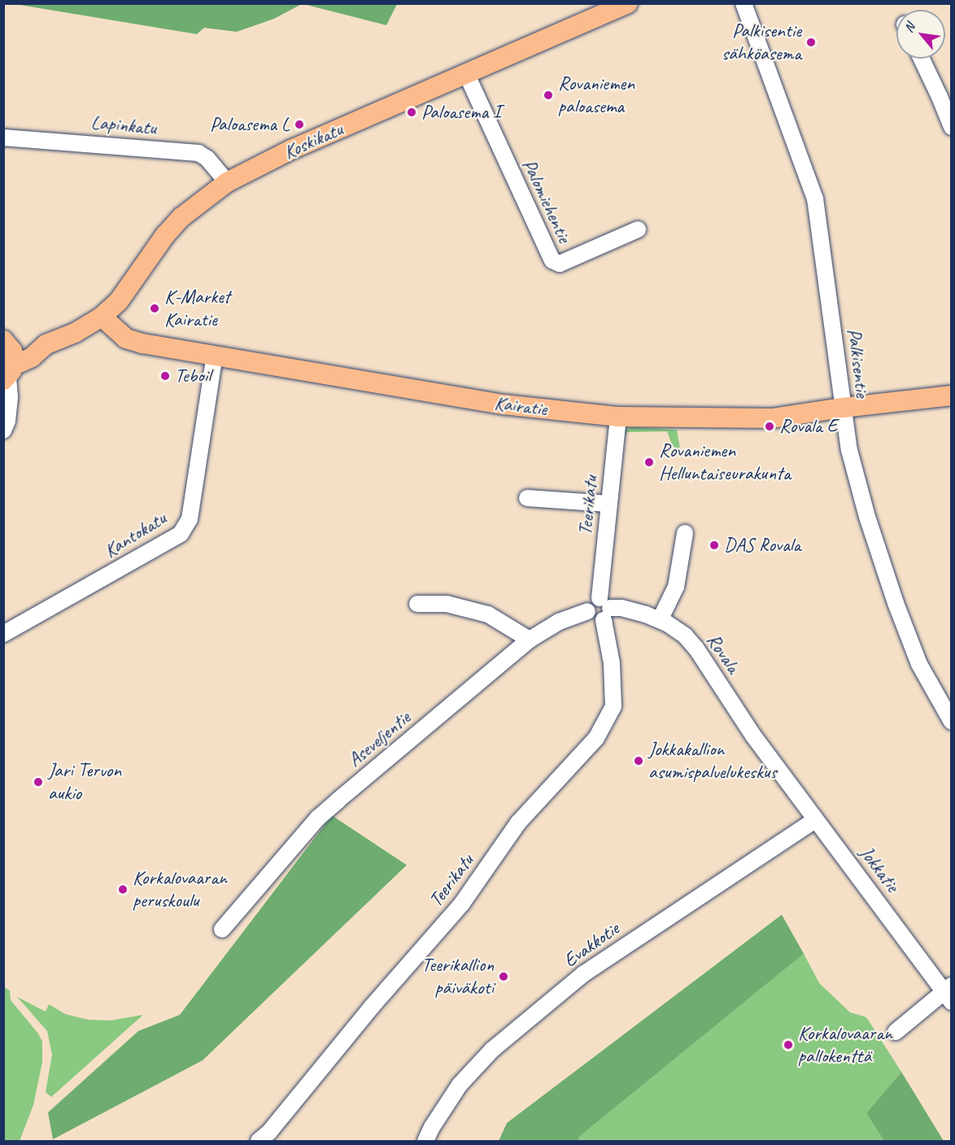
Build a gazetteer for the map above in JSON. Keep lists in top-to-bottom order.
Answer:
{
  "streets": {
    "main road": ["Koskikatu", "Kairatie"],
    "street": [
      "Lapinkatu",
      "Palomiehentie",
      "Palkisentie",
      "Teerikatu",
      "Kantokatu",
      "Rovala",
      "Aseveljentie",
      "Jokkatie",
      "Evakkotie"
    ]
  },
  "crossings": [
    ["Lapinkatu", "Koskikatu"],
    ["Koskikatu", "Palomiehentie"],
    ["Koskikatu", "Kairatie"],
    ["Palkisentie", "Kairatie"],
    ["Kairatie", "Teerikatu"],
    ["Kairatie", "Kantokatu"],
    ["Teerikatu", "Rovala"],
    ["Rovala", "Aseveljentie"],
    ["Rovala", "Jokkatie"],
    ["Jokkatie", "Evakkotie"]
  ],
  "places": [
    "Palkisentie sähköasema",
    "Rovaniemen paloasema",
    "Paloasema I",
    "Paloasema L",
    "K-Market Kairatie",
    "Teboil",
    "Rovala E",
    "Rovaniemen Helluntaiseurakunta",
    "DAS Rovala",
    "Jokkakallion asumispalvelukeskus",
    "Jari Tervon aukio",
    "Korkalovaaran peruskoulu",
    "Teerikallion päiväkoti",
    "Korkalovaaran pallokenttä"
  ],
  "north": "top left"
}
